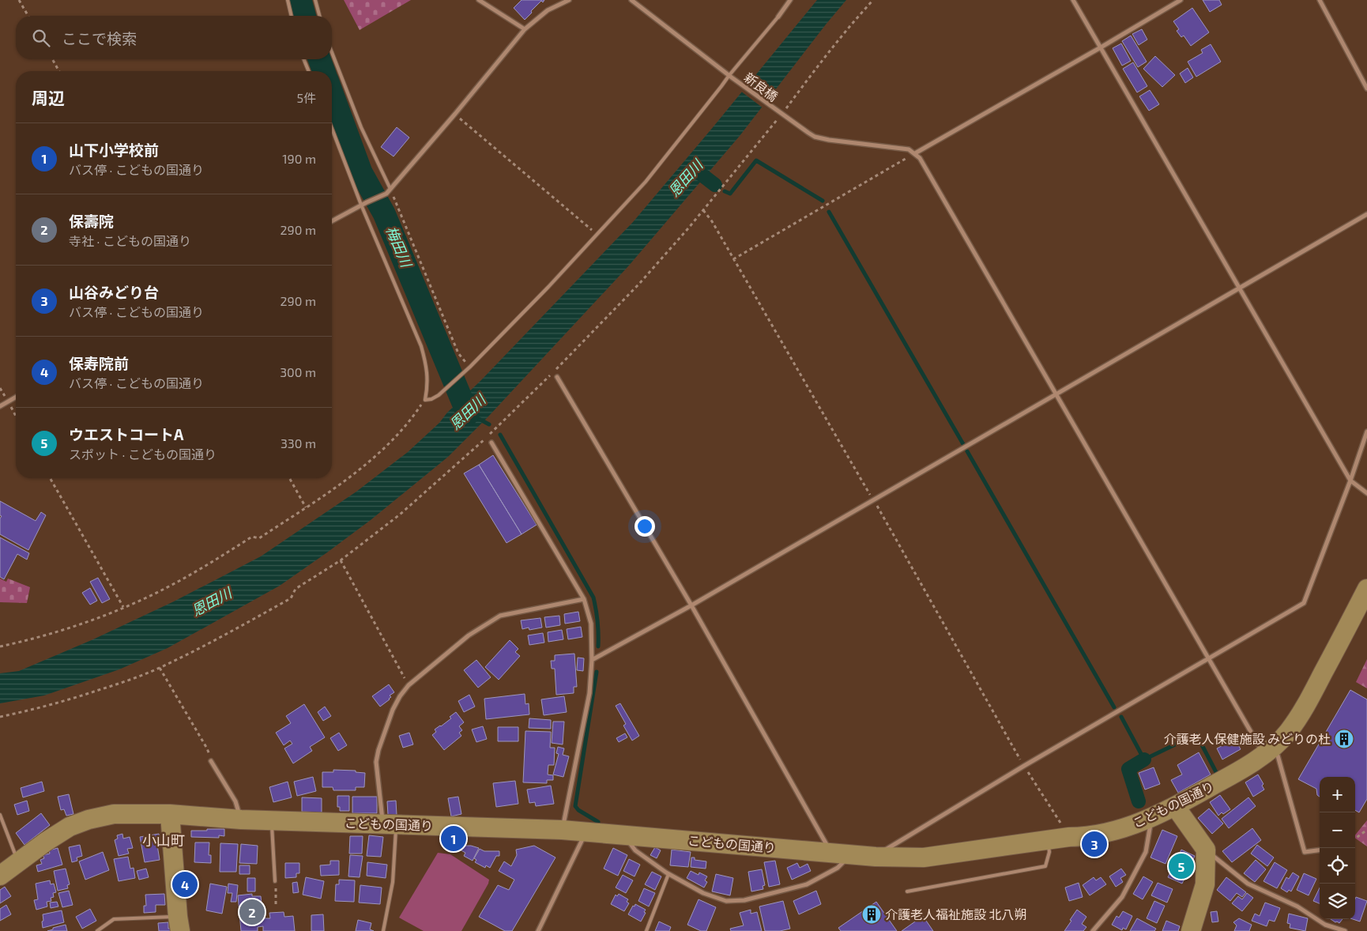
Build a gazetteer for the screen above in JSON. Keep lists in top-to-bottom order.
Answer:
{
  "streets": {
    "main road": ["こどもの国通り"],
    "street": ["新良橋"]
  },
  "districts": ["小山町"],
  "water": ["恩田川", "梅田川"],
  "places": {
    "building": ["介護老人保健施設 みどりの杜", "介護老人福祉施設 北八朔"]
  },
  "page": {
    "search": "ここで検索",
    "heading": ["周辺", "5件"],
    "list": [
      {
        "mark": "1",
        "name": "山下小学校前",
        "note": "バス停 · こどもの国通り",
        "value": "190 m"
      },
      {
        "mark": "2",
        "name": "保壽院",
        "note": "寺社 · こどもの国通り",
        "value": "290 m"
      },
      {
        "mark": "3",
        "name": "山谷みどり台",
        "note": "バス停 · こどもの国通り",
        "value": "290 m"
      },
      {
        "mark": "4",
        "name": "保寿院前",
        "note": "バス停 · こどもの国通り",
        "value": "300 m"
      },
      {
        "mark": "5",
        "name": "ウエストコートA",
        "note": "スポット · こどもの国通り",
        "value": "330 m"
      }
    ],
    "map_buttons": ["+", "−"],
    "pins": [
      "1",
      "3",
      "5",
      "4",
      "2"
    ]
  }
}
